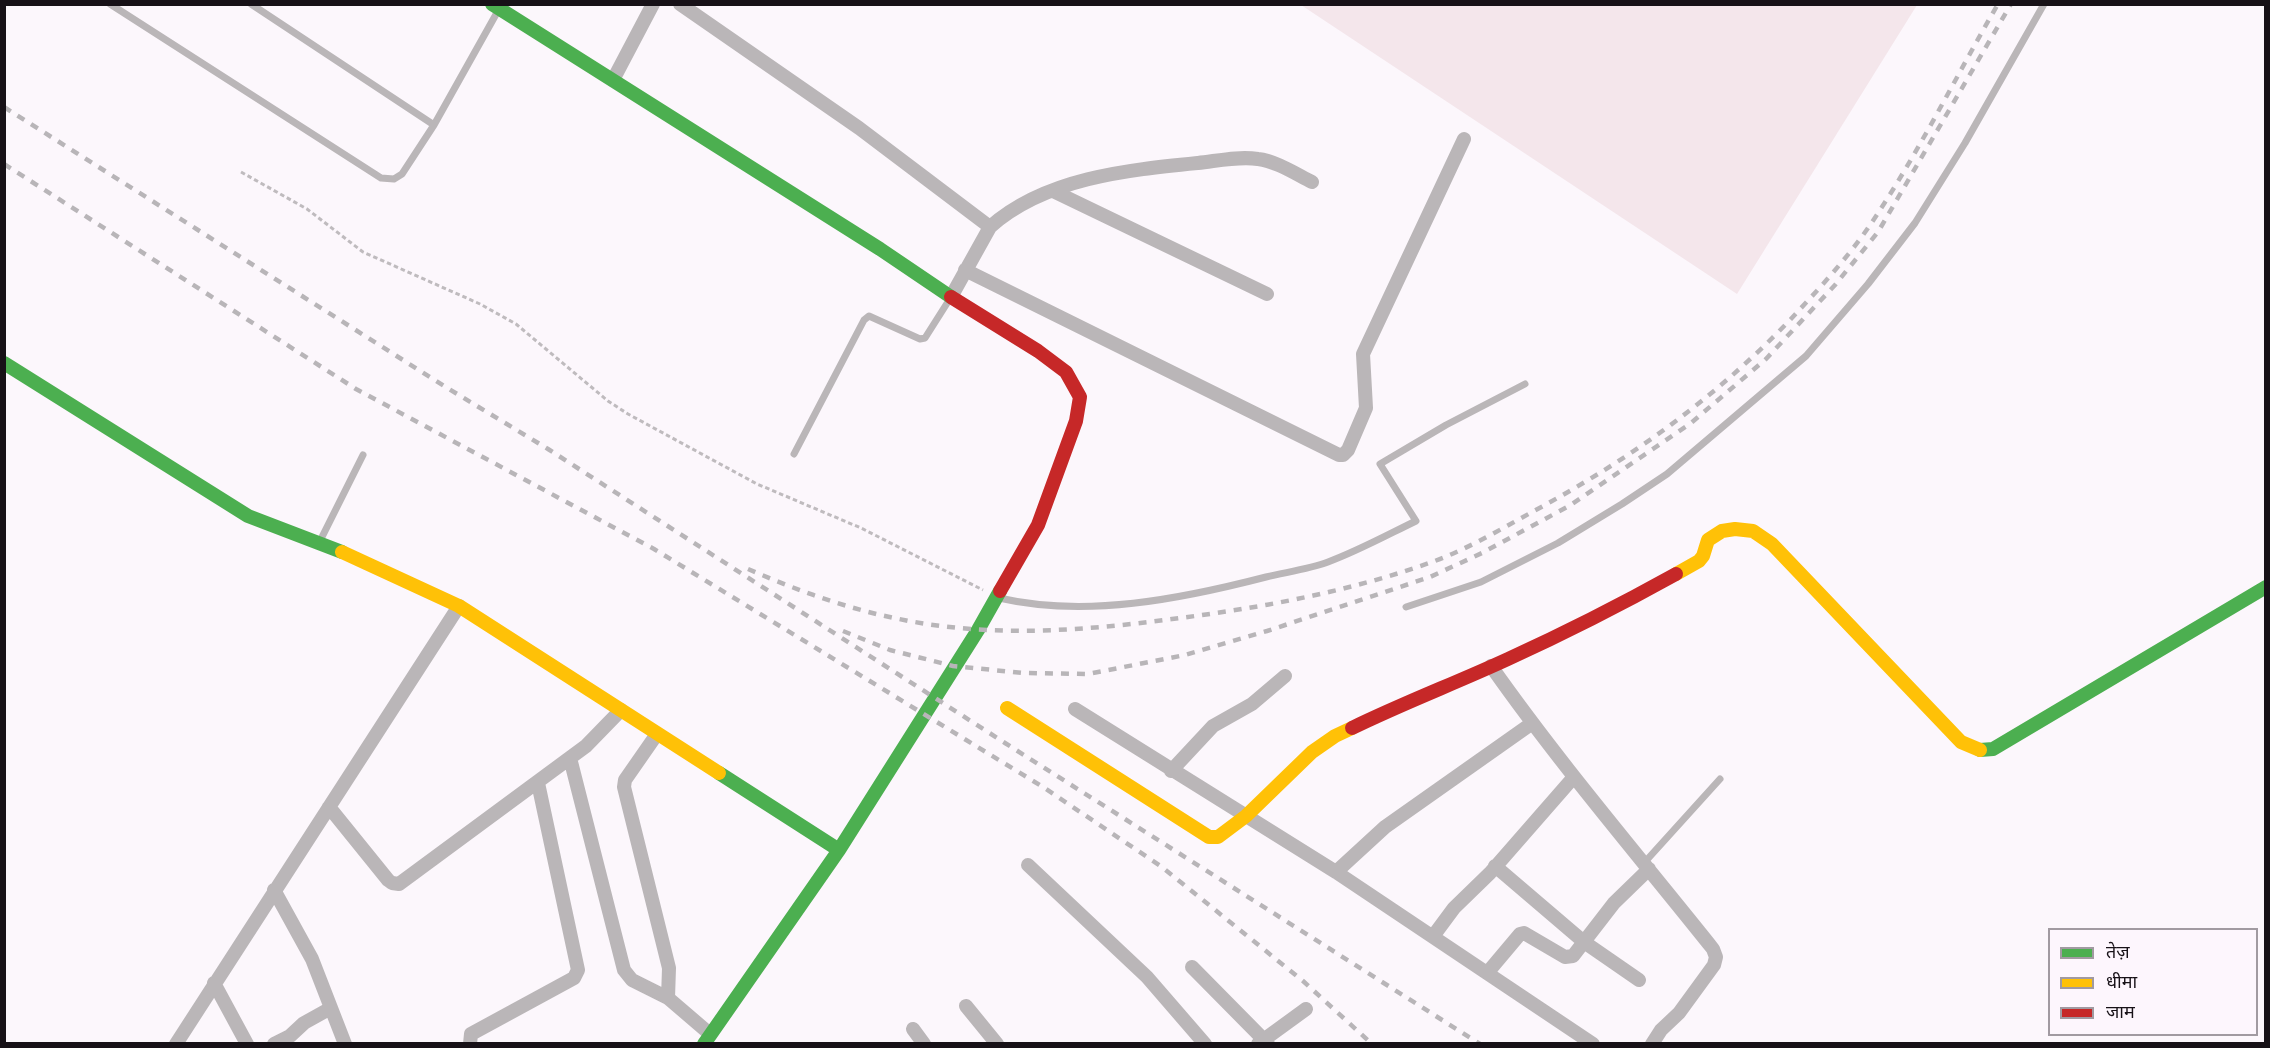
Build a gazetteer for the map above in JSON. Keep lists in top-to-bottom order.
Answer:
{
  "legend": ["तेज़", "धीमा", "जाम"]
}
